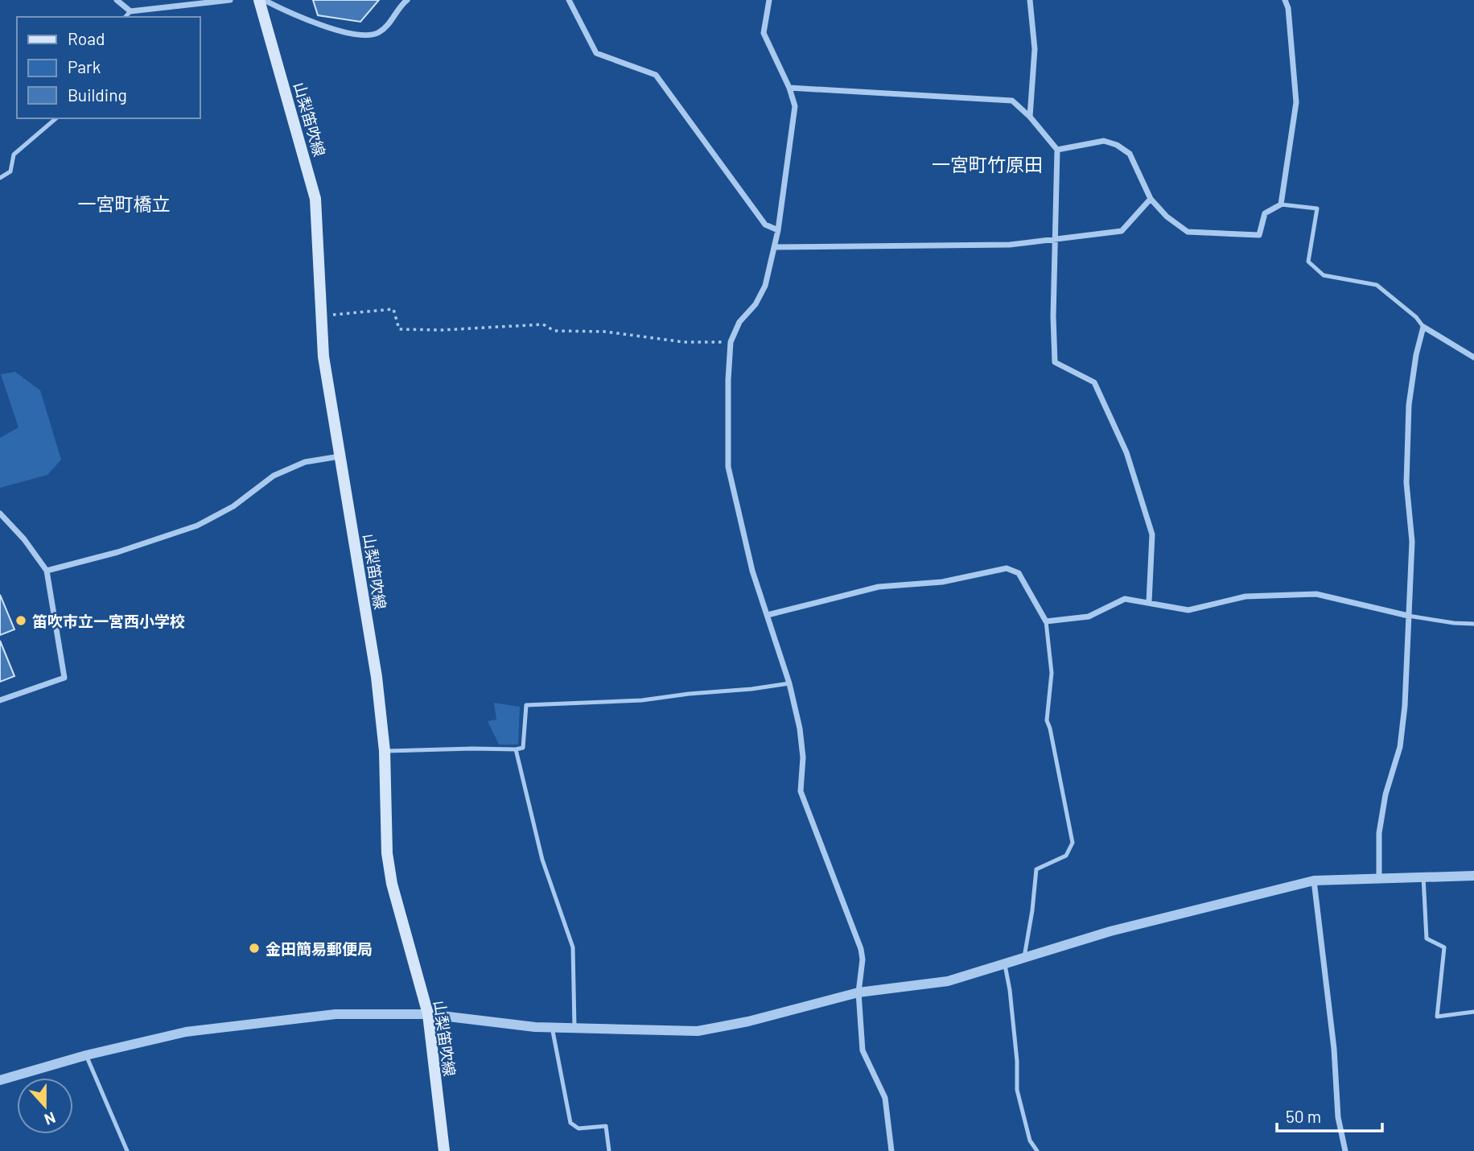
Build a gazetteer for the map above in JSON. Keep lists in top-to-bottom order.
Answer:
{
  "streets": {
    "main road": ["山梨笛吹線"]
  },
  "districts": ["一宮町竹原田", "一宮町橋立"],
  "places": ["笛吹市立一宮西小学校", "金田簡易郵便局"],
  "legend": ["Road", "Park", "Building"],
  "scale_bar": "50 m",
  "north": "bottom"
}
